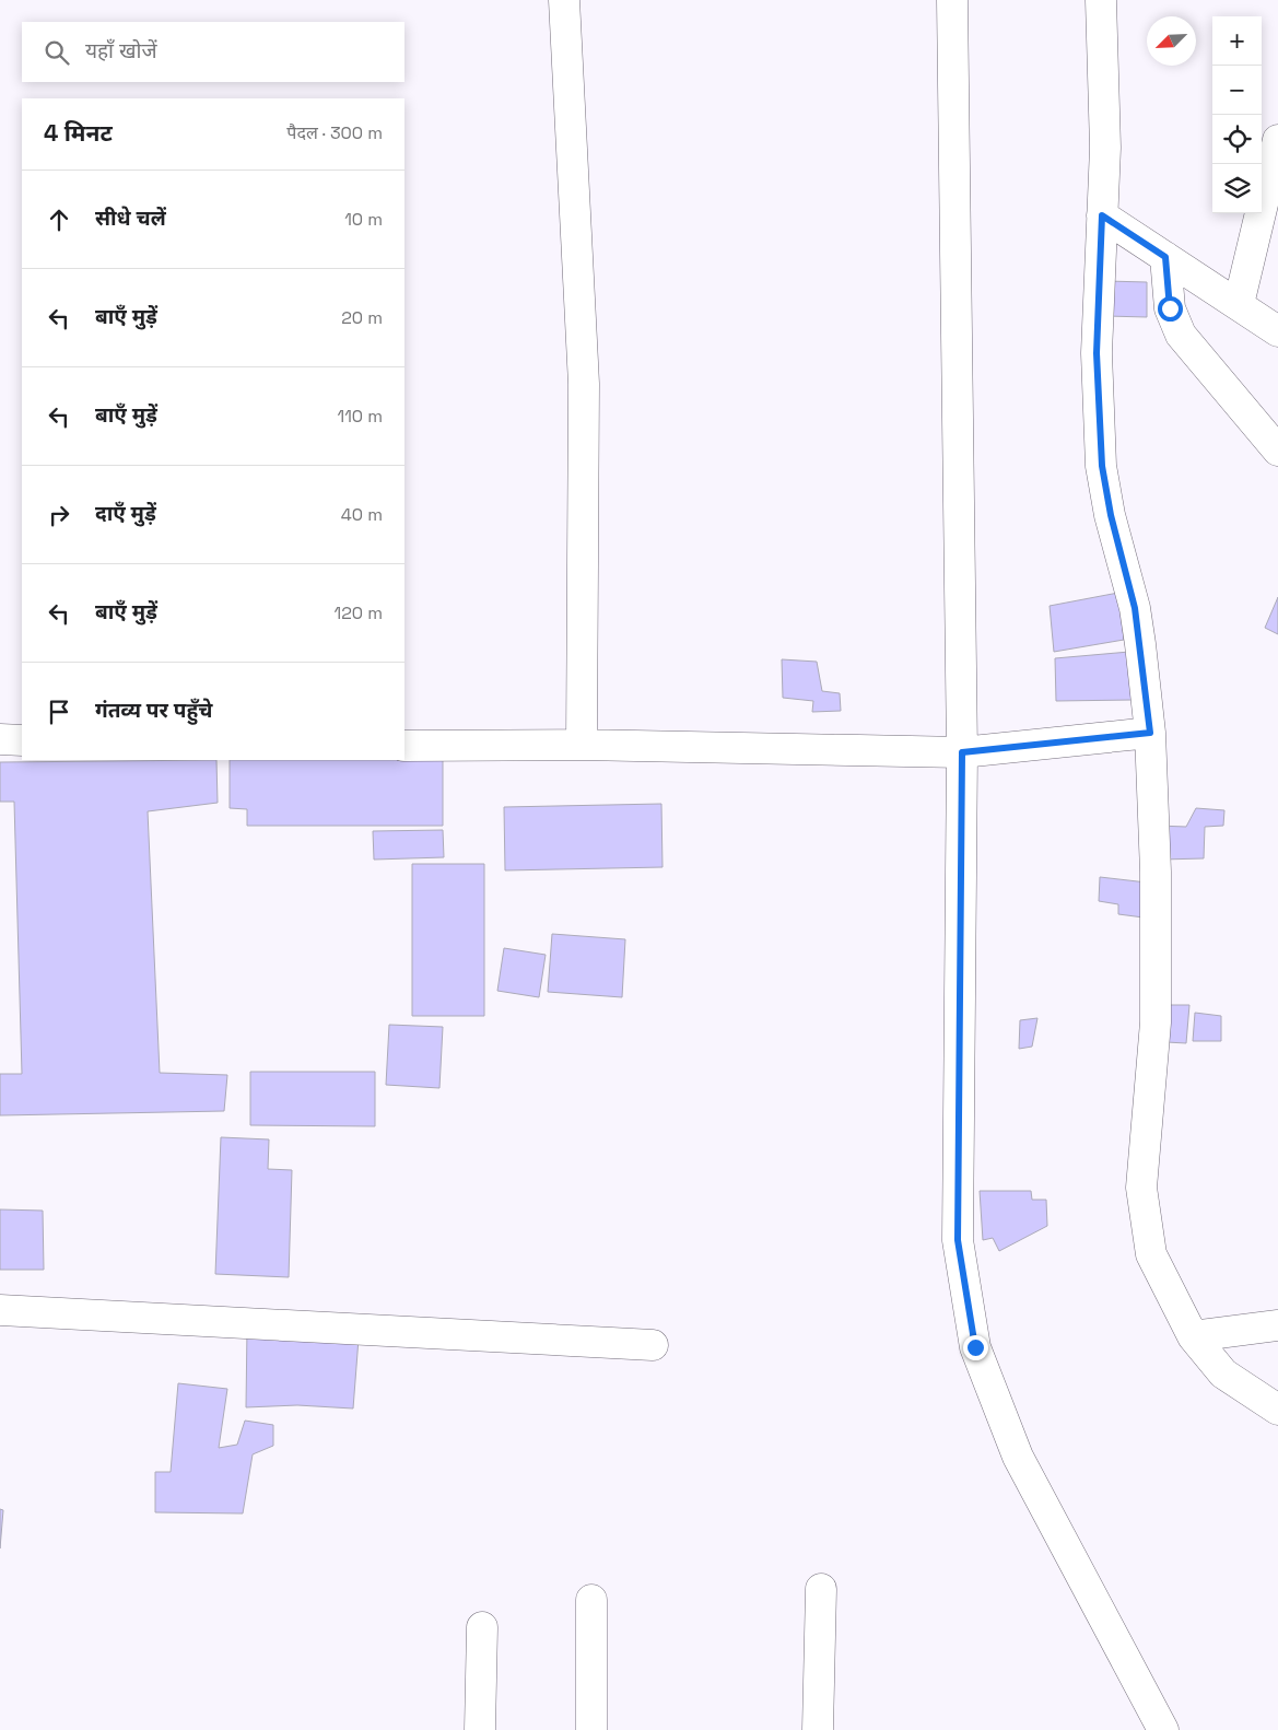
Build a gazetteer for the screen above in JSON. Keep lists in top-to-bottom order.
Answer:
{
  "north": "bottom left",
  "page": {
    "map_buttons": ["+", "−"],
    "search": "यहाँ खोजें",
    "heading": ["4 मिनट", "पैदल · 300 m"],
    "list": [
      ["सीधे चलें", "10 m"],
      ["बाएँ मुड़ें", "20 m"],
      ["बाएँ मुड़ें", "110 m"],
      ["दाएँ मुड़ें", "40 m"],
      ["बाएँ मुड़ें", "120 m"],
      "गंतव्य पर पहुँचे"
    ]
  }
}
